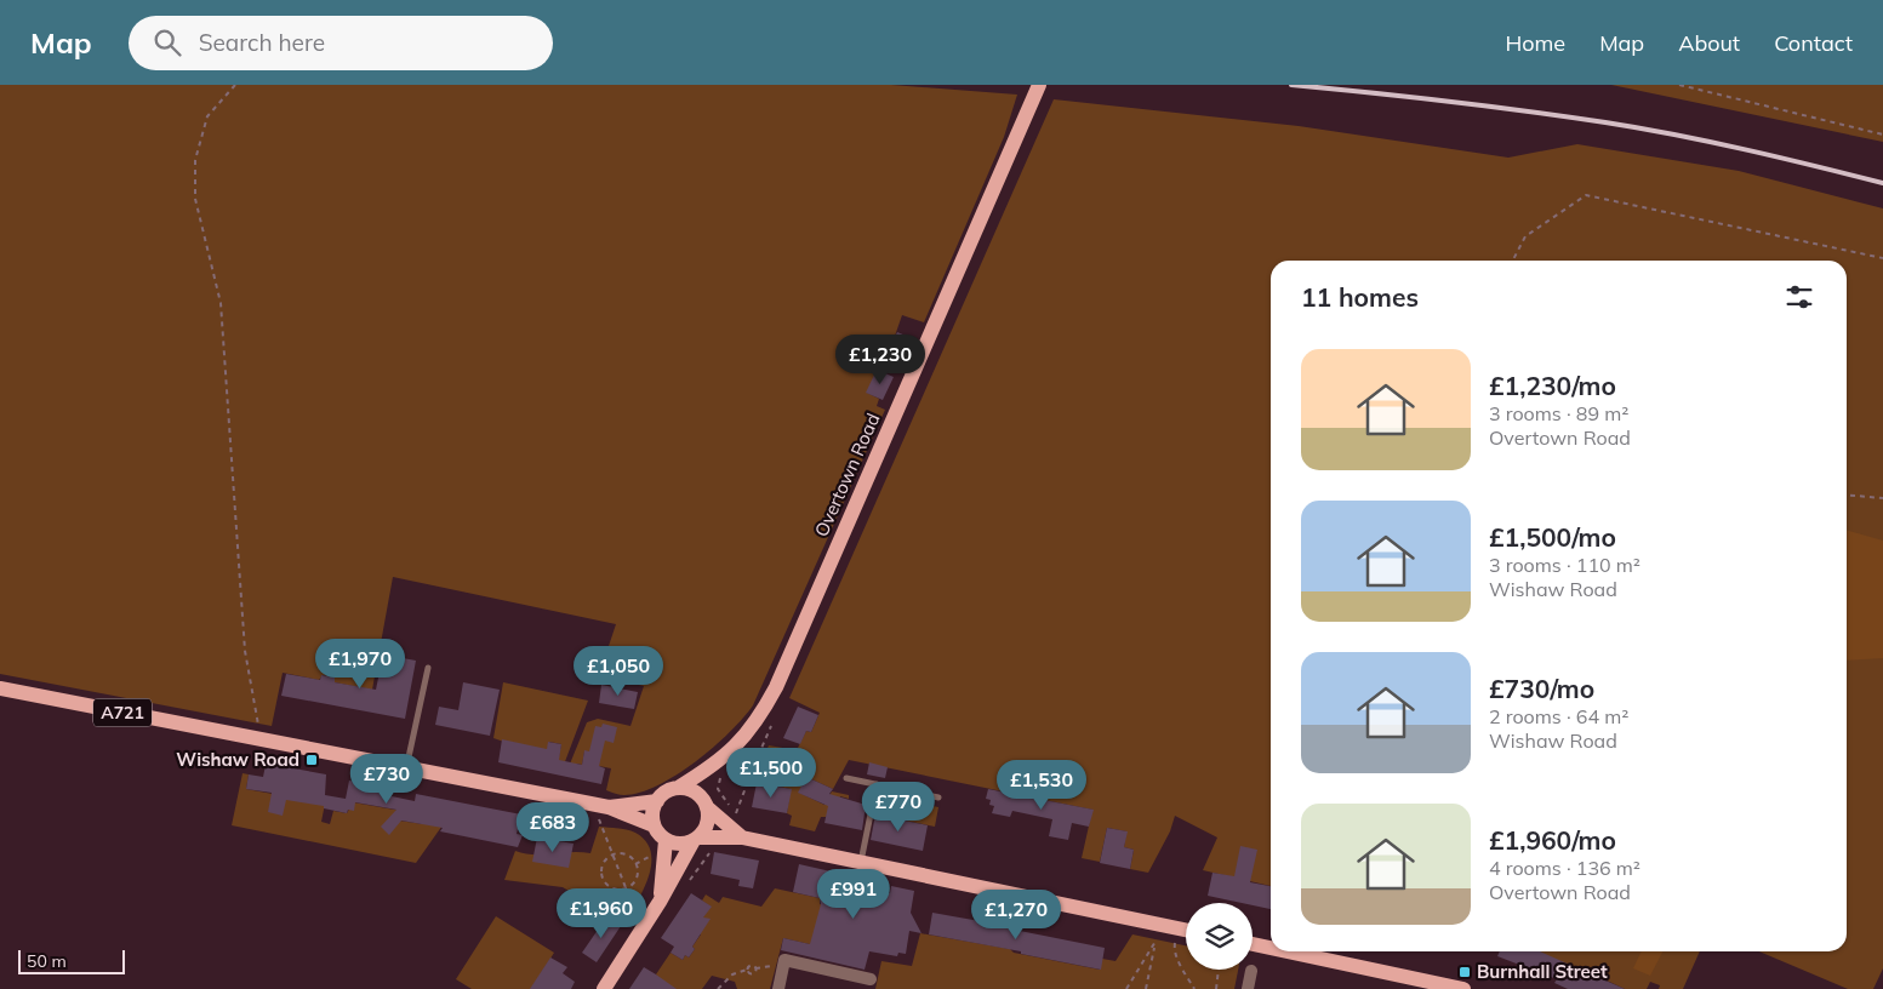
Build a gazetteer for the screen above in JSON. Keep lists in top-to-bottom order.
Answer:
{
  "streets": {
    "main road": ["Overtown Road", "A721"]
  },
  "crossings": [
    ["Overtown Road", "A721"]
  ],
  "places": {
    "transit": ["Wishaw Road", "Burnhall Street"]
  },
  "scale_bar": "50 m",
  "page": {
    "header": "Map",
    "search": "Search here",
    "nav": [
      "Home",
      "Map",
      "About",
      "Contact"
    ],
    "heading": "11 homes",
    "list": [
      {
        "name": "£1,230/mo",
        "note": "3 rooms · 89 m² · Overtown Road"
      },
      {
        "name": "£1,500/mo",
        "note": "3 rooms · 110 m² · Wishaw Road"
      },
      {
        "name": "£730/mo",
        "note": "2 rooms · 64 m² · Wishaw Road"
      },
      {
        "name": "£1,960/mo",
        "note": "4 rooms · 136 m² · Overtown Road"
      }
    ],
    "price": [
      "£1,230",
      "£1,970",
      "£1,050",
      "£1,500",
      "£730",
      "£1,530",
      "£770",
      "£683",
      "£991",
      "£1,960",
      "£1,270"
    ],
    "scale": "50 m"
  }
}
